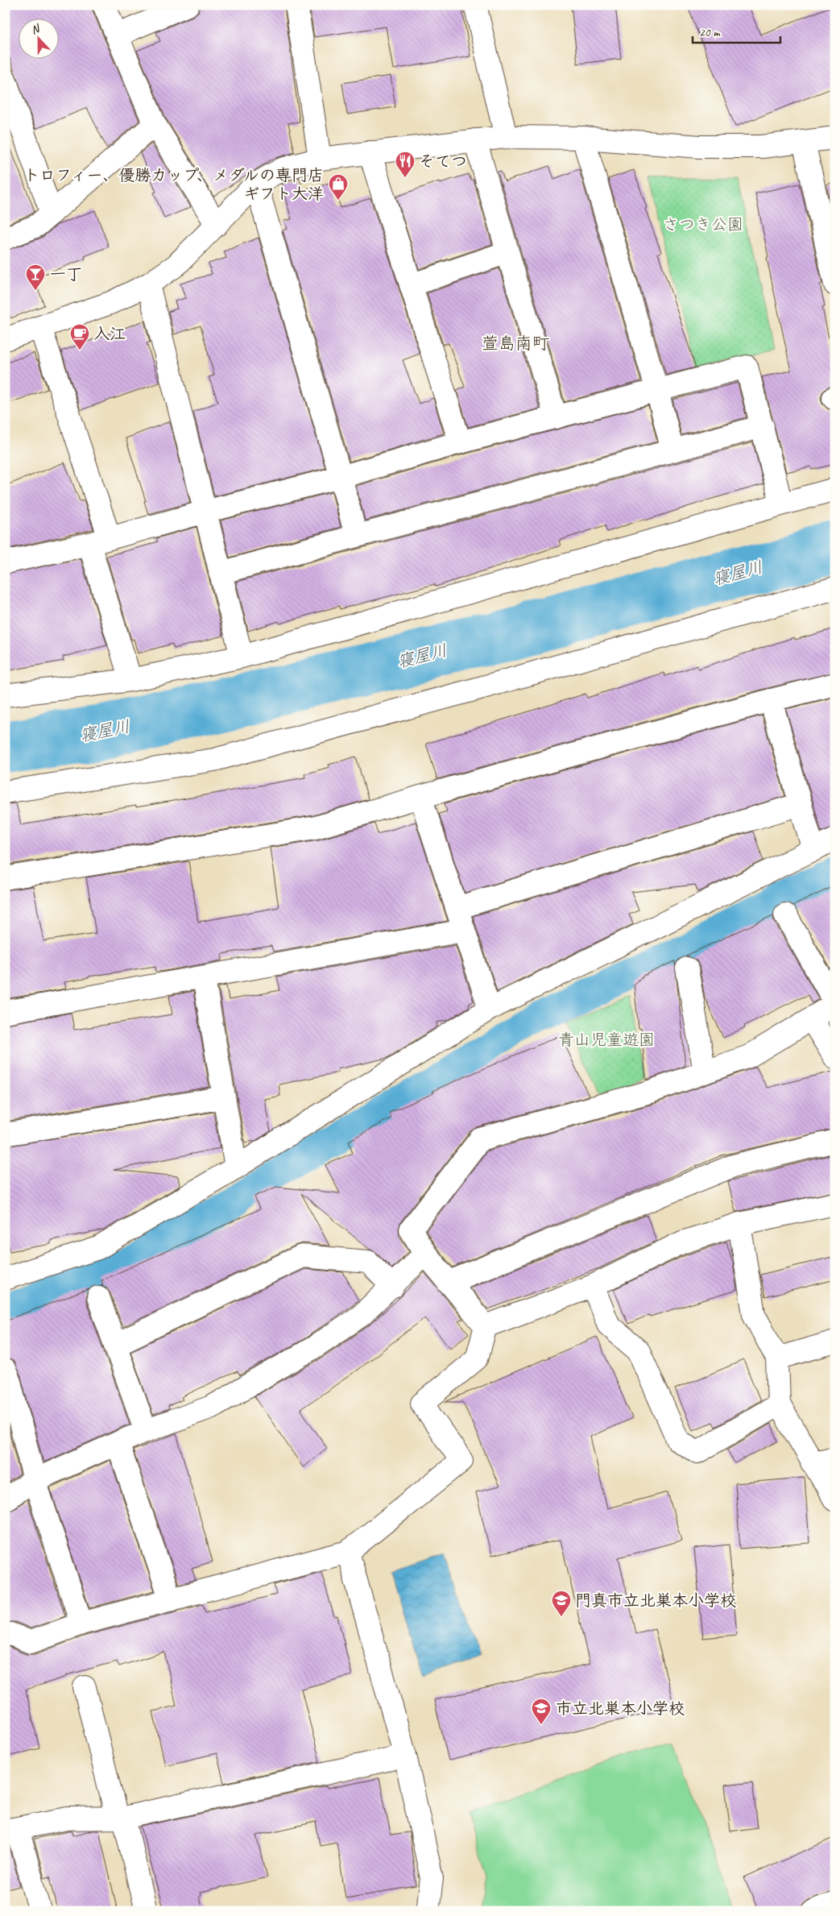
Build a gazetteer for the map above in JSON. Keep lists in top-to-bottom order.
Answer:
{
  "districts": ["萱島南町"],
  "water": ["寝屋川"],
  "parks": ["さつき公園", "青山児童遊園"],
  "places": {
    "restaurant": ["そてつ"],
    "shop": ["トロフィー、優勝カップ、メダルの専門店 ギフト大洋"],
    "bar": ["一丁"],
    "cafe": ["入江"],
    "school or university": ["門真市立北巣本小学校", "市立北巣本小学校"]
  },
  "scale_bar": "20 m",
  "north": "top"
}
